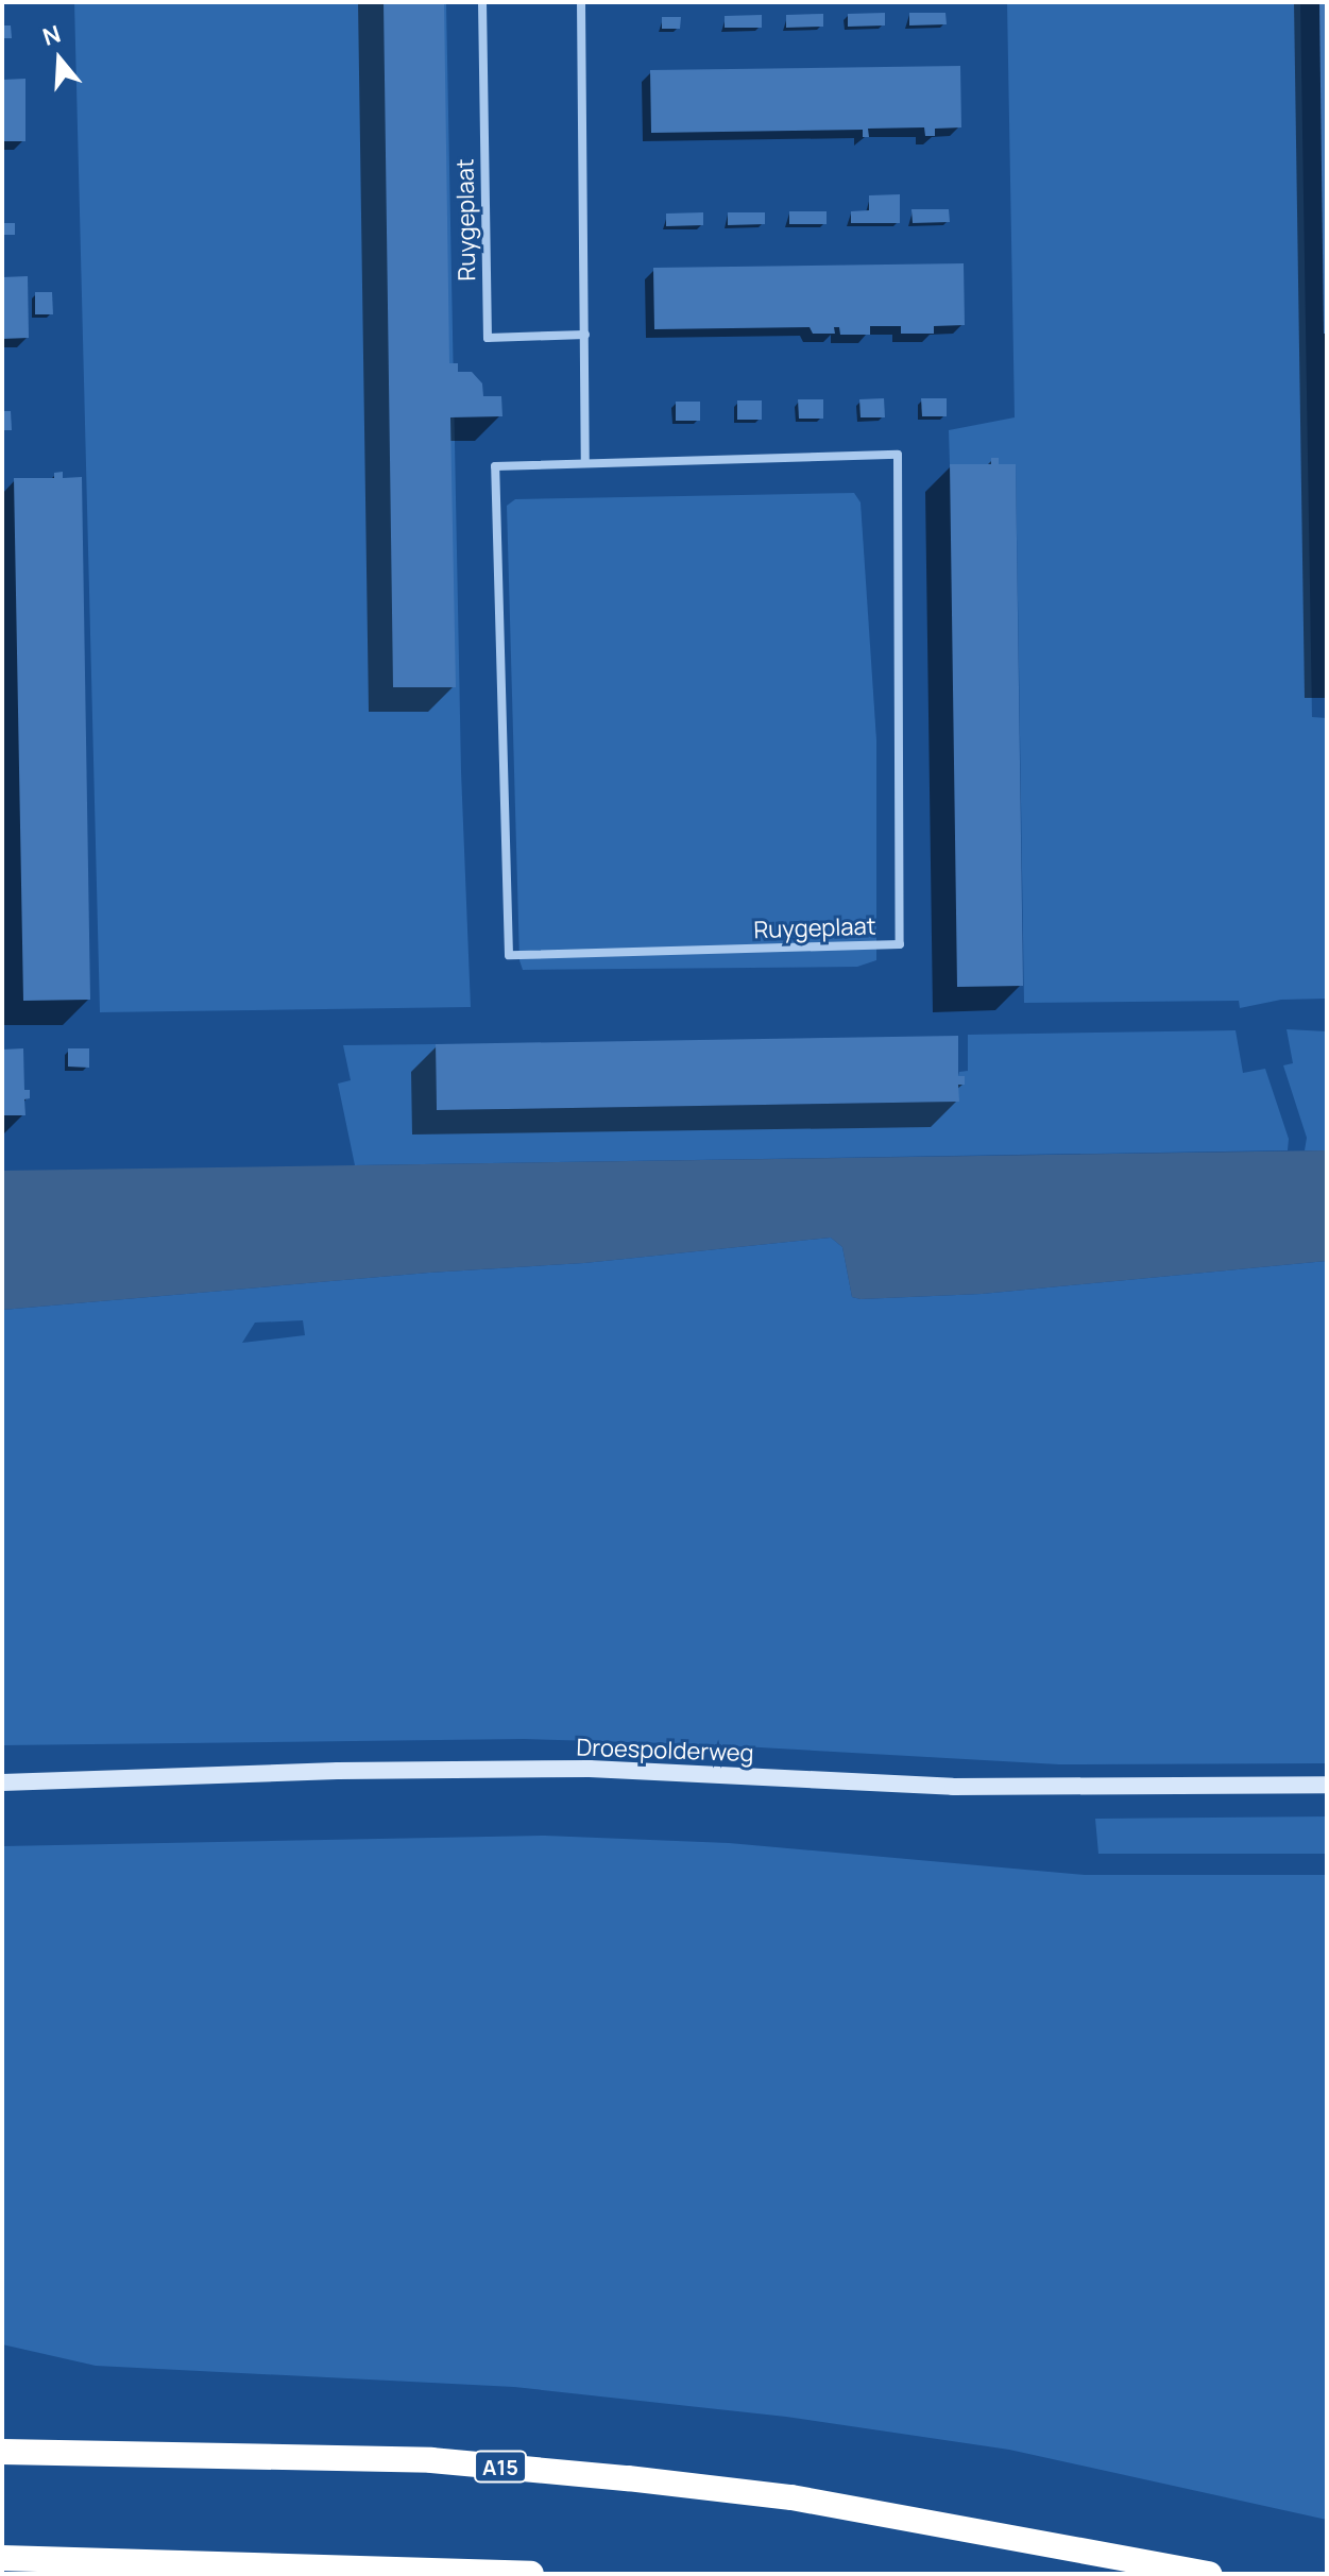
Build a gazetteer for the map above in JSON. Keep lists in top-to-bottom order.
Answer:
{
  "streets": {
    "highway": ["A15"],
    "main road": ["Droespolderweg"],
    "street": ["Ruygeplaat"]
  },
  "north": "top"
}
